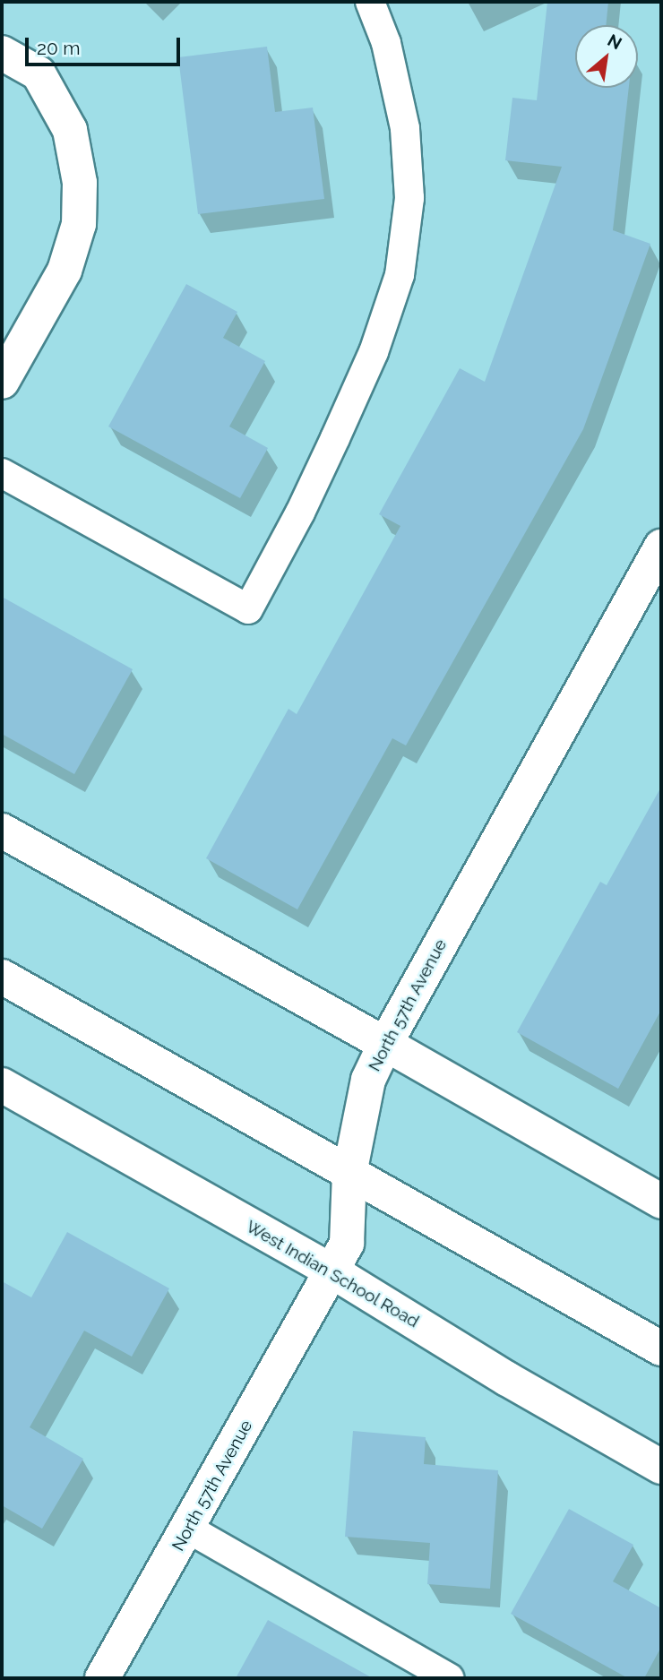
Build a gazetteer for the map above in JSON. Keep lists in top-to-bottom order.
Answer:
{
  "streets": {
    "street": ["North 57th Avenue", "West Indian School Road"]
  },
  "crossings": [
    ["North 57th Avenue", "West Indian School Road"]
  ],
  "scale_bar": "20 m",
  "north": "top right"
}
